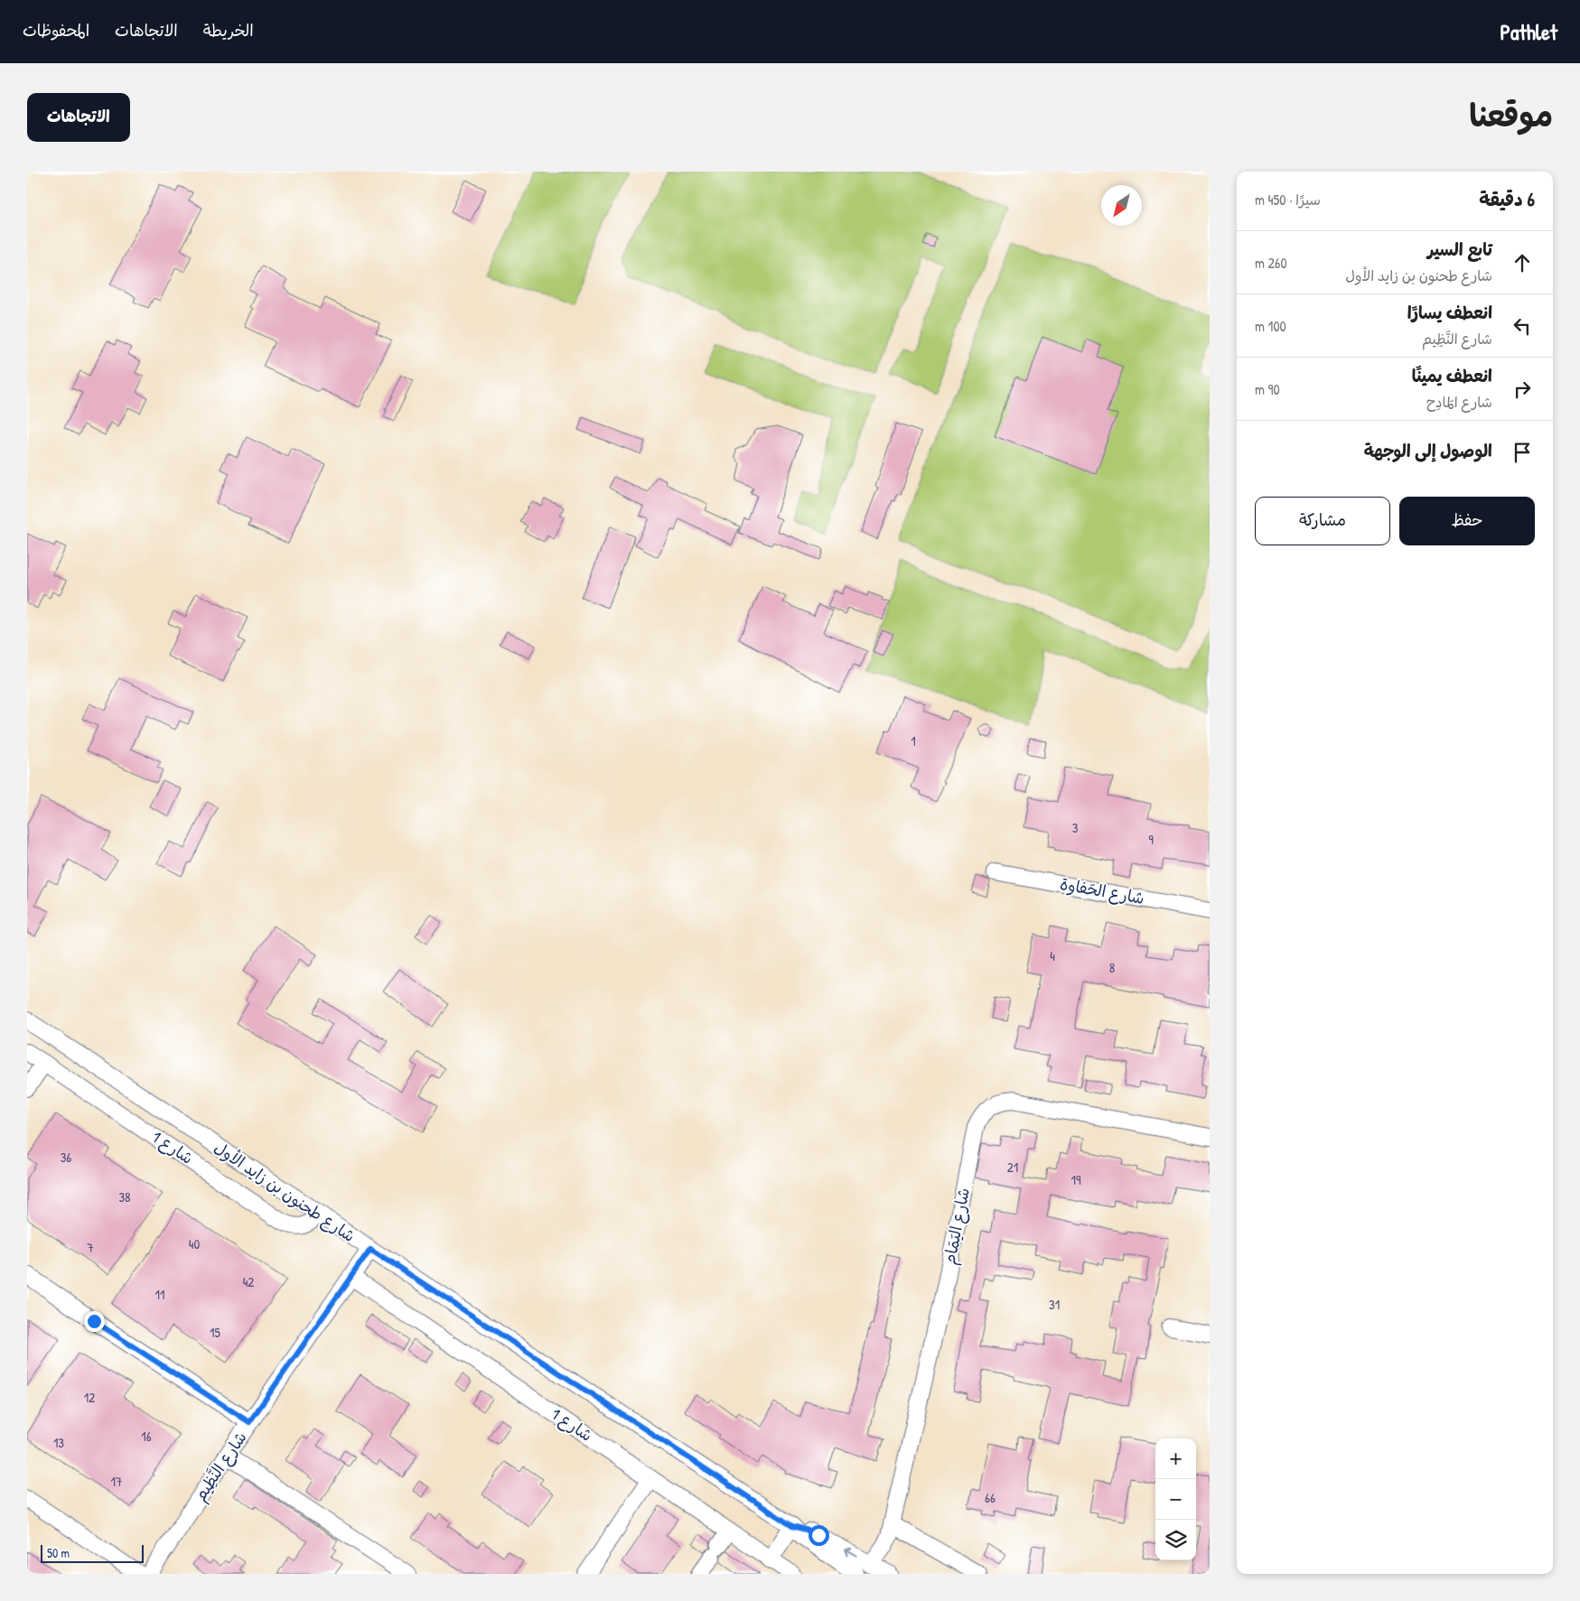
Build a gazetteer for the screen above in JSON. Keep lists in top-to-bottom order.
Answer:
{
  "streets": {
    "street": [
      "شارع الحَفاوة",
      "شارع 1",
      "شارع طحنون بن زايد الأول",
      "شارع اليَمَام",
      "شارع النَّظِيم"
    ]
  },
  "crossings": [
    ["شارع 1", "شارع طحنون بن زايد الأول"],
    ["شارع 1", "شارع النَّظِيم"],
    ["شارع طحنون بن زايد الأول", "شارع اليَمَام"],
    ["شارع طحنون بن زايد الأول", "شارع النَّظِيم"]
  ],
  "house_numbers": [
    "1",
    "3",
    "9",
    "4",
    "8",
    "36",
    "21",
    "19",
    "38",
    "40",
    "7",
    "42",
    "11",
    "31",
    "15",
    "12",
    "16",
    "13",
    "17",
    "66"
  ],
  "scale_bar": "50 m",
  "north": "bottom left",
  "page": {
    "header": "Pathlet",
    "nav": ["الخريطة", "الاتجاهات", "المحفوظات"],
    "title": "موقعنا",
    "buttons": [
      "الاتجاهات",
      ["حفظ", "مشاركة"]
    ],
    "heading": ["6 دقيقة", "سيرًا · 450 m"],
    "list": [
      ["تابع السير", "شارع طحنون بن زايد الأول", "260 m"],
      ["انعطف يسارًا", "شارع النَّظِيم", "100 m"],
      ["انعطف يمينًا", "شارع المَادِح", "90 m"],
      "الوصول إلى الوجهة"
    ],
    "map_buttons": ["+", "−"],
    "scale": "50 m"
  }
}
